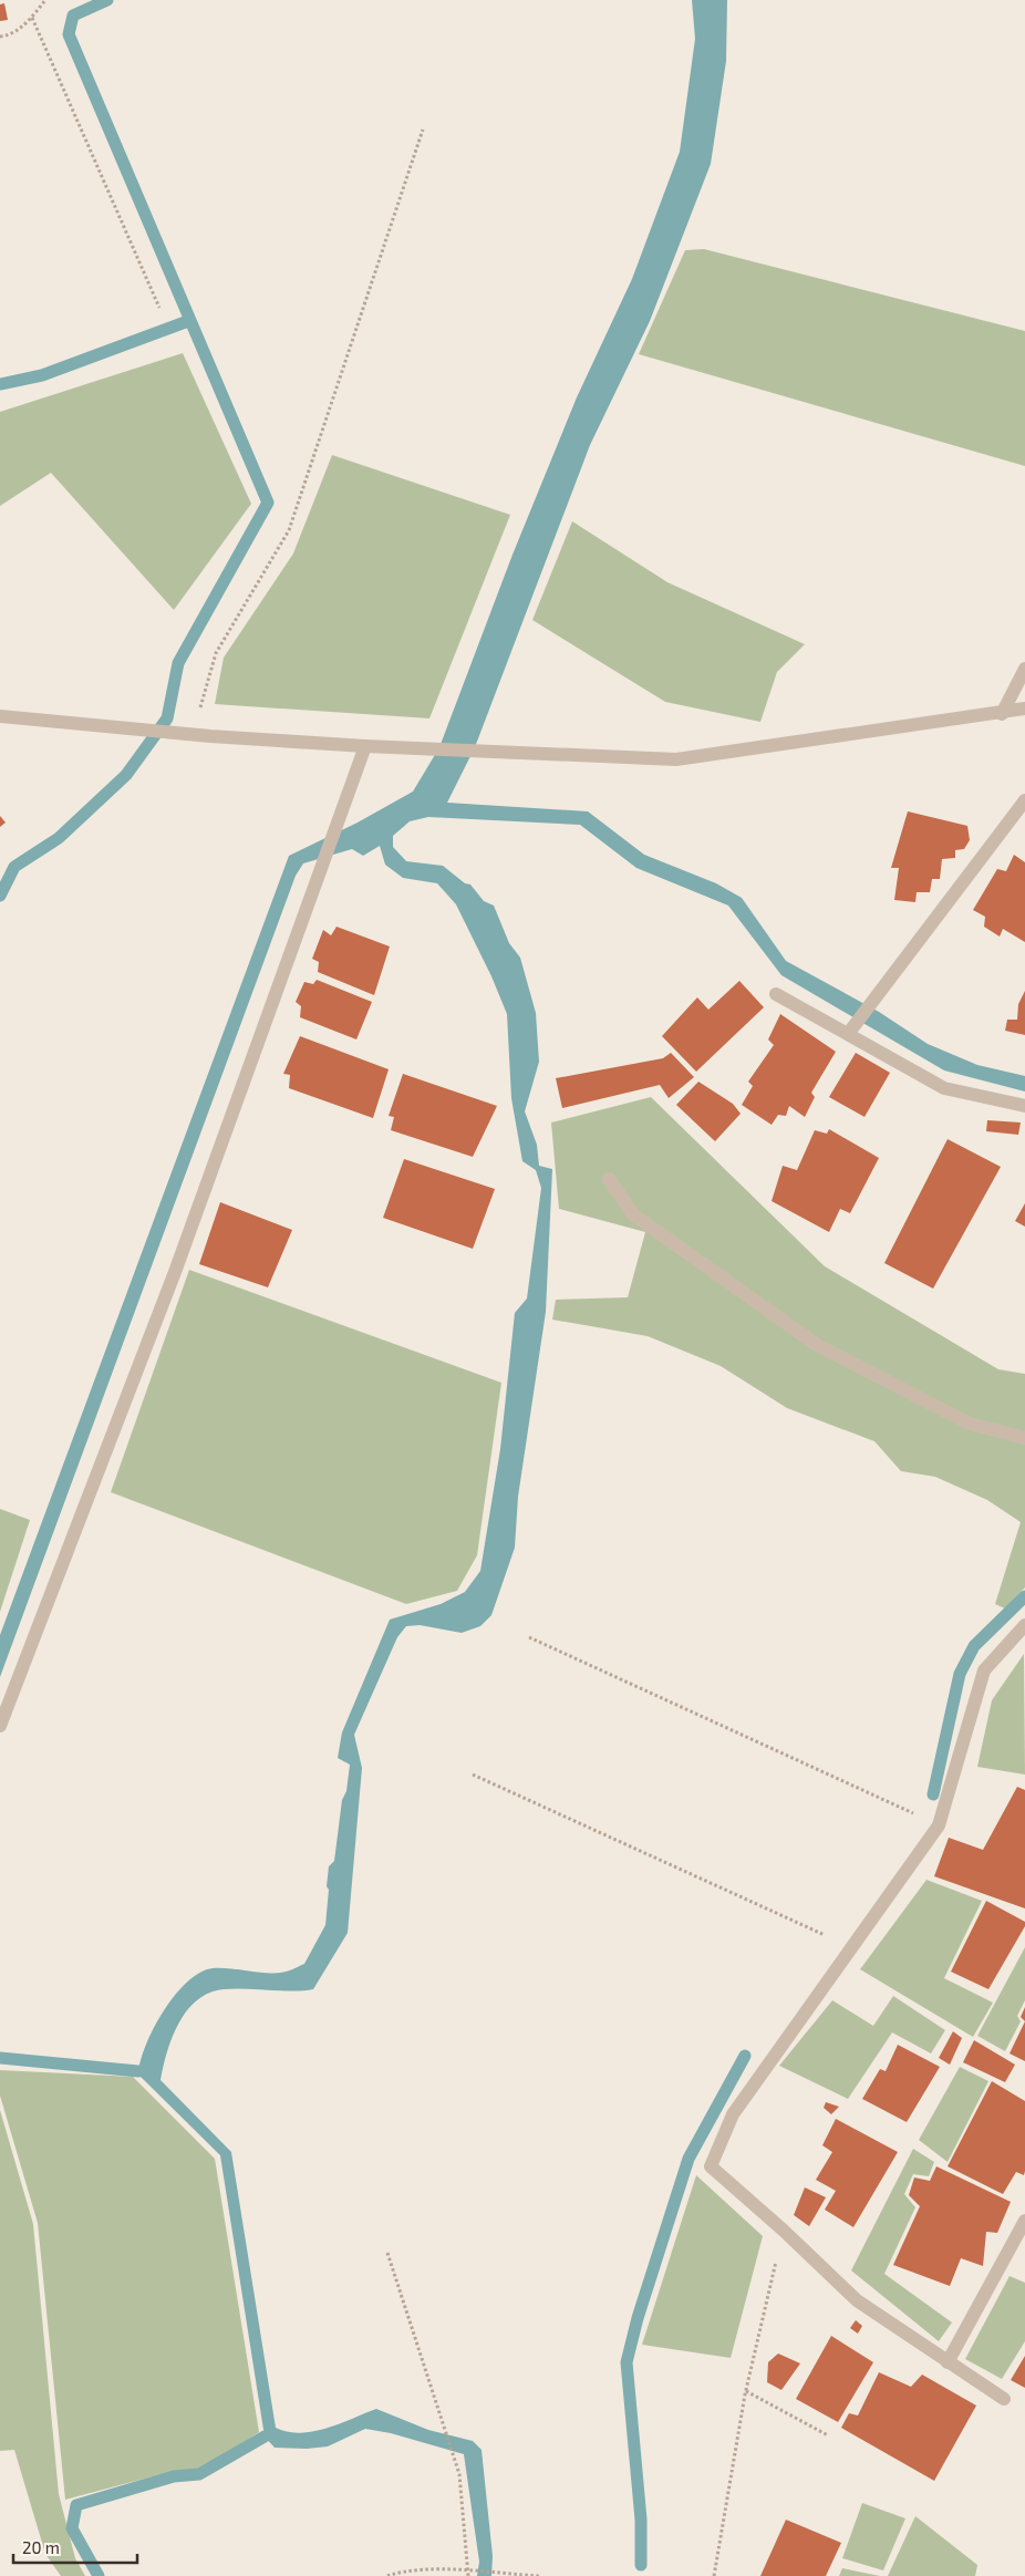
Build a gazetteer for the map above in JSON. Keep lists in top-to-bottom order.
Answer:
{
  "scale_bar": "20 m"
}
